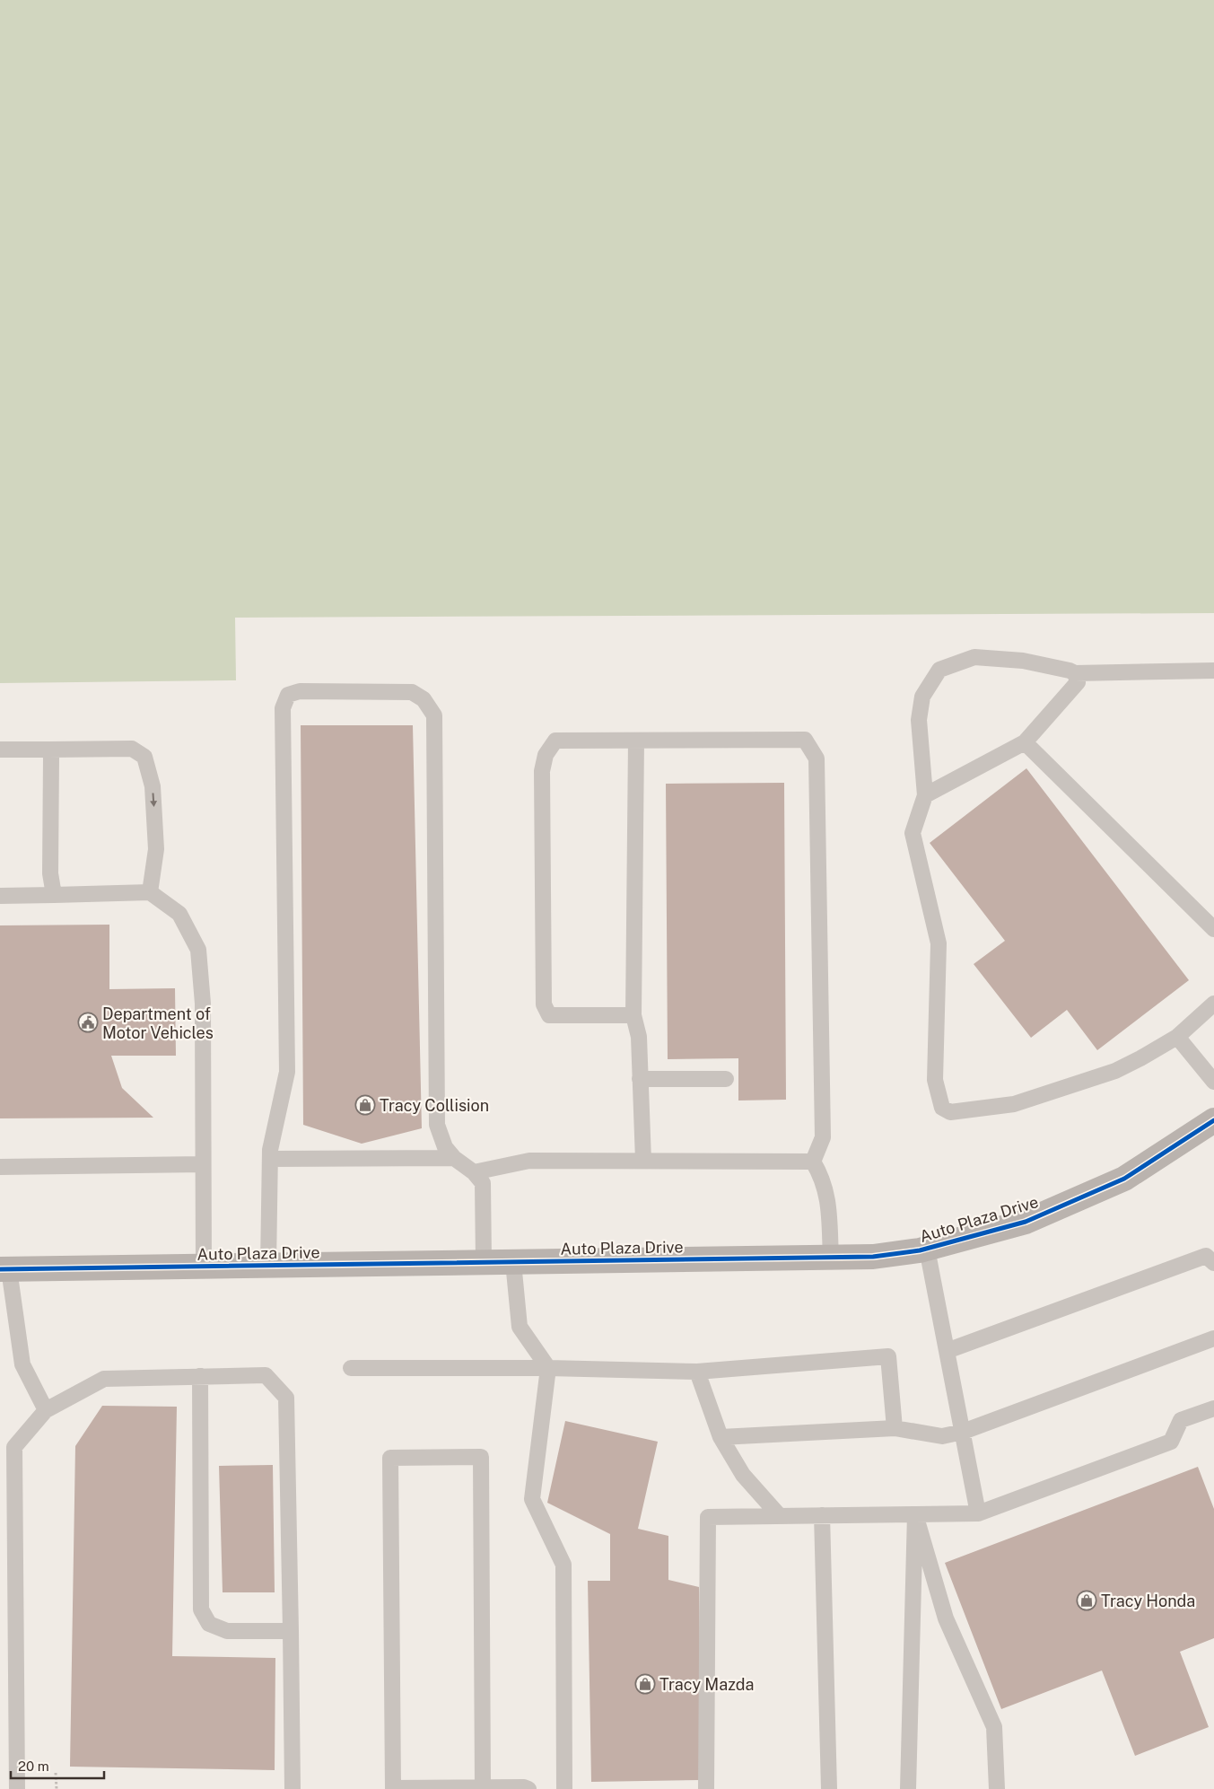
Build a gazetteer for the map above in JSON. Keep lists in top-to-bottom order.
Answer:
{
  "streets": {
    "street": ["Auto Plaza Drive"]
  },
  "places": {
    "public building": ["Department of Motor Vehicles"],
    "shop": ["Tracy Collision", "Tracy Honda", "Tracy Mazda"]
  },
  "scale_bar": "20 m"
}
